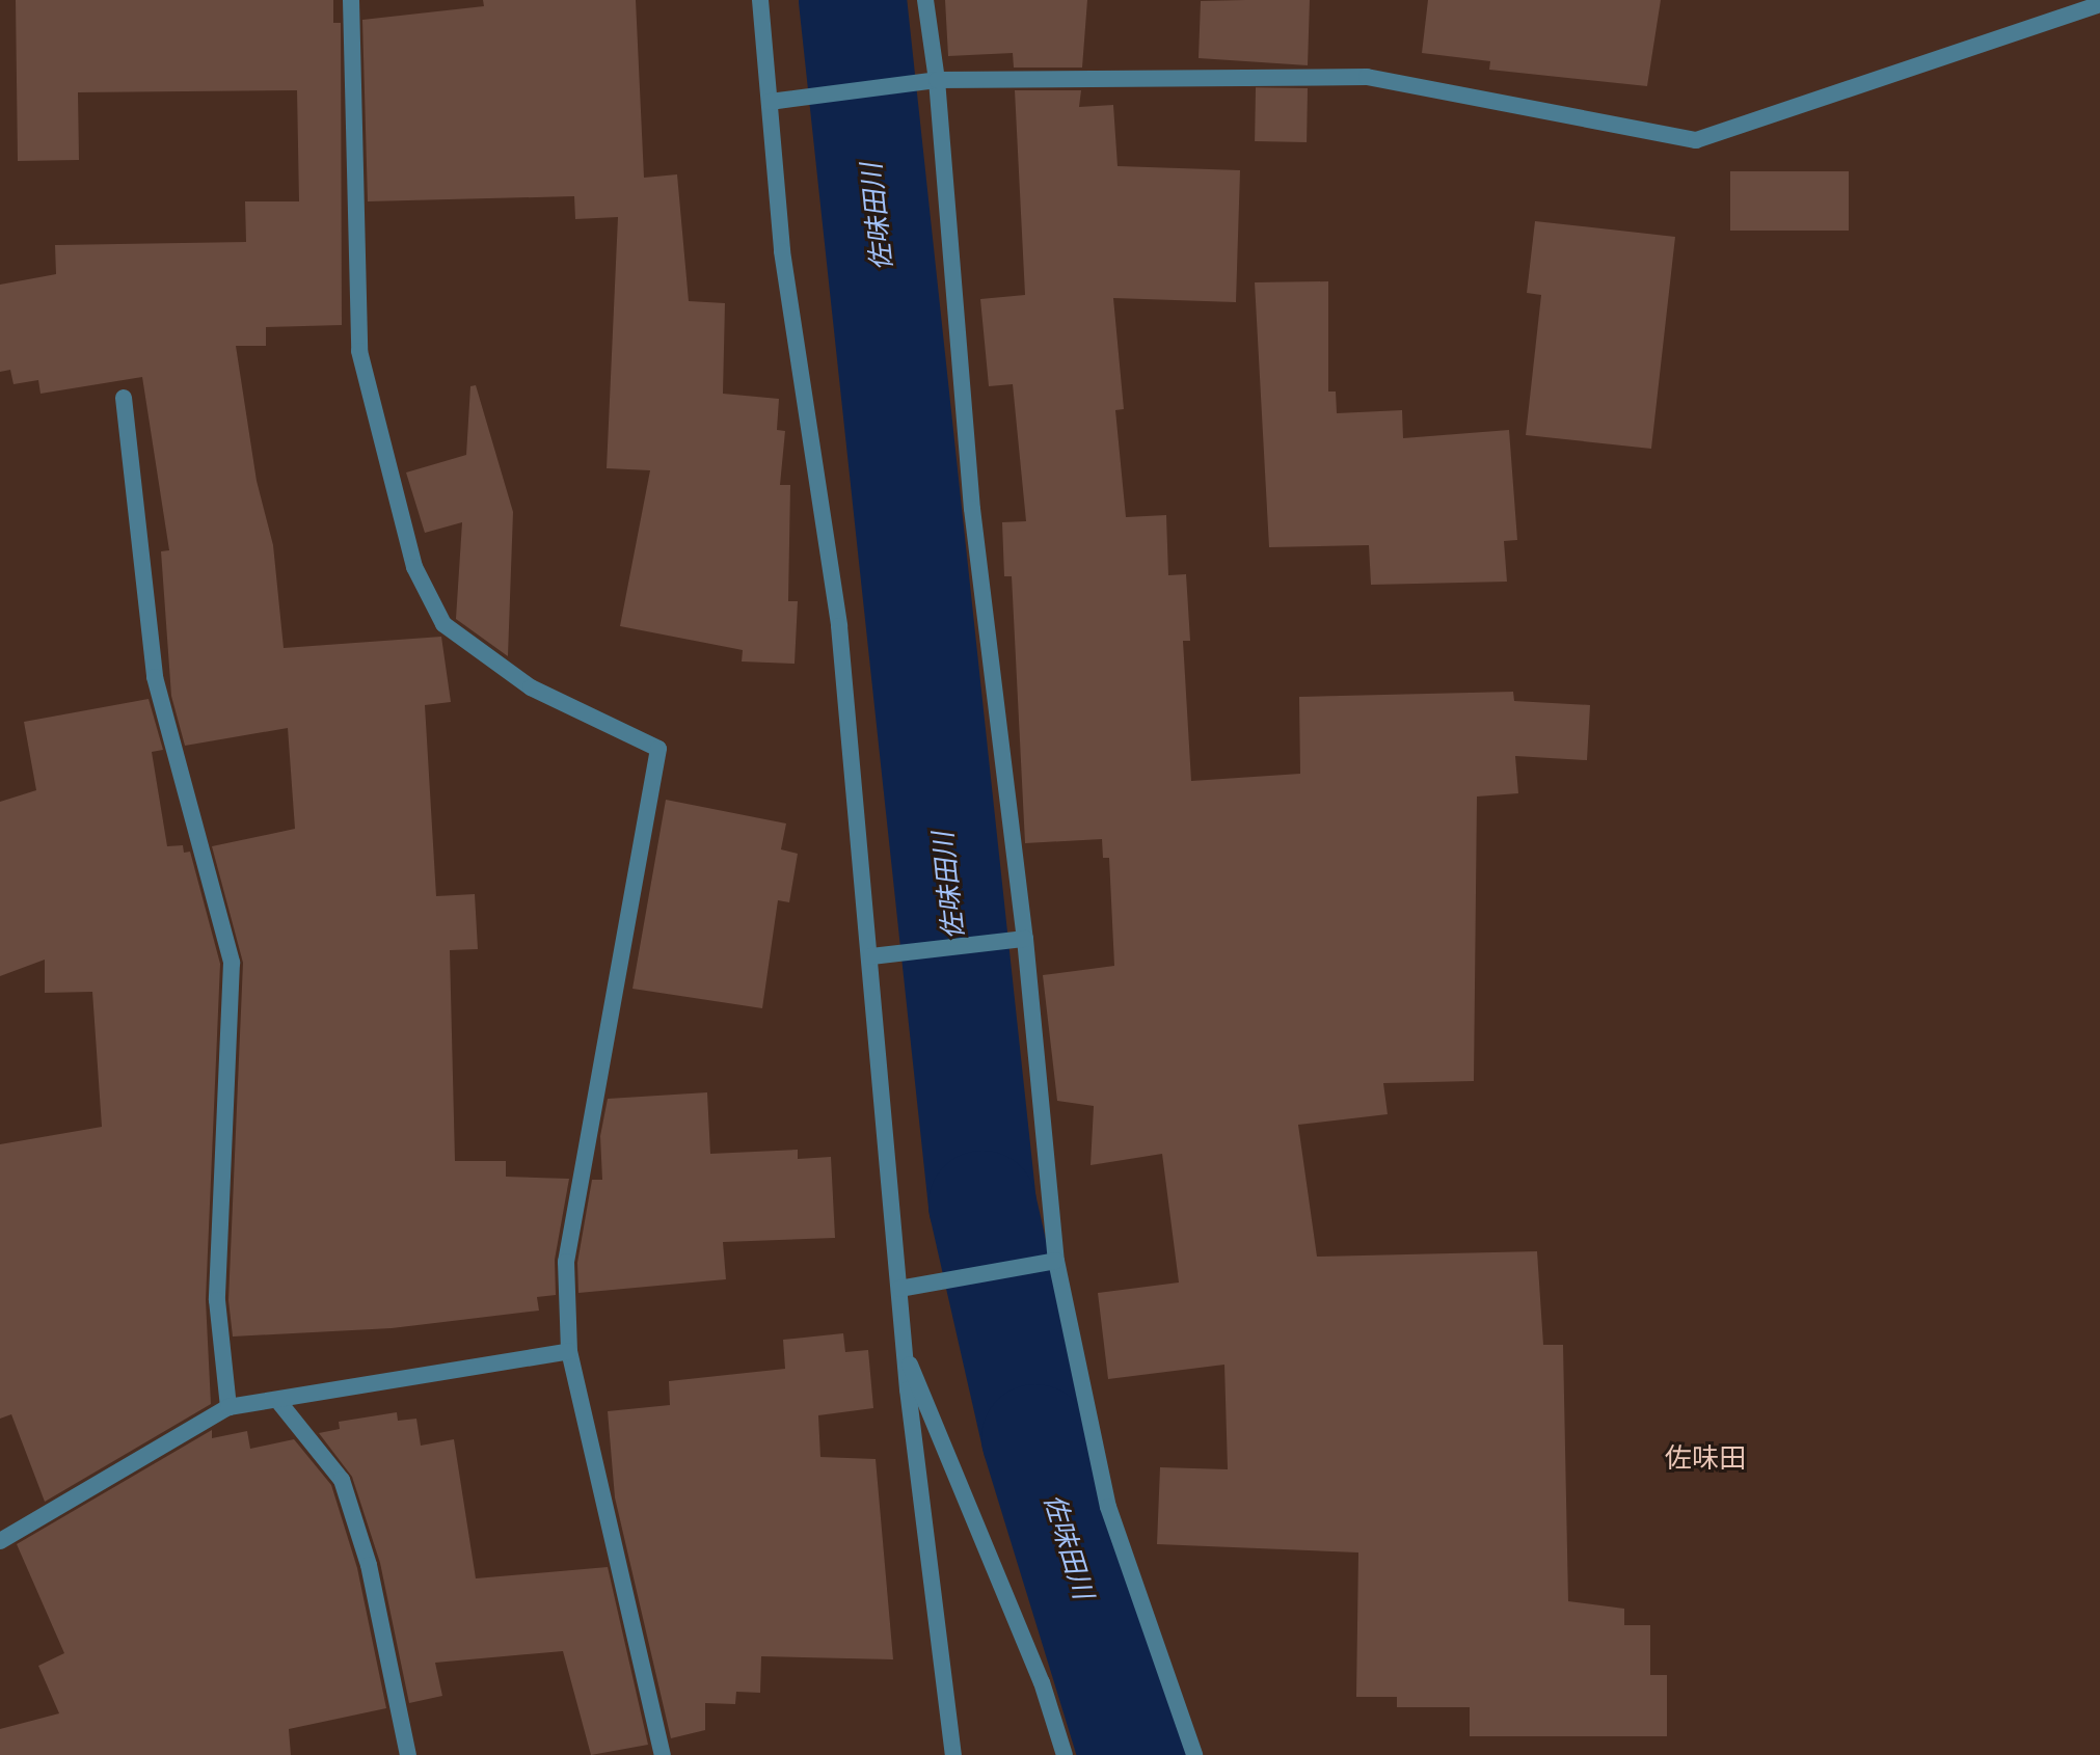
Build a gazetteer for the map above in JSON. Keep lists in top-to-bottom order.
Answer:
{
  "districts": ["佐味田"],
  "water": ["佐味田川"]
}
